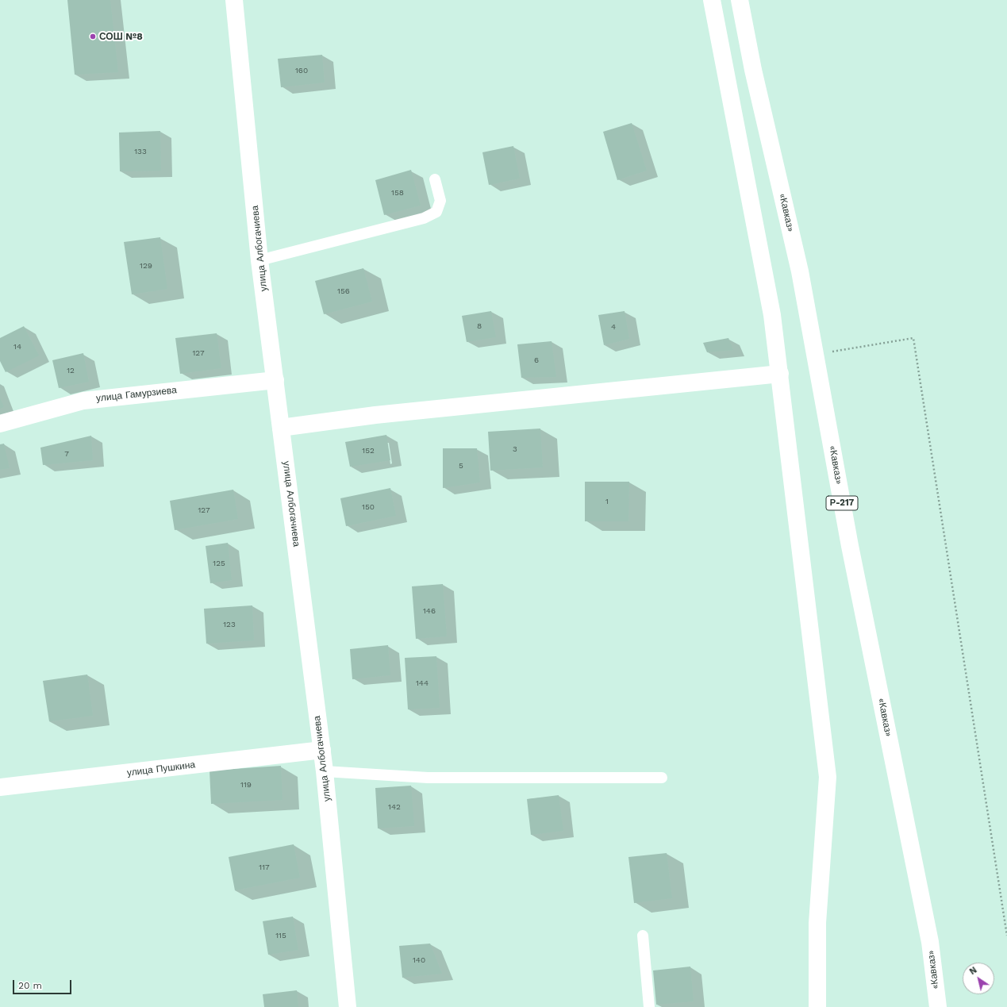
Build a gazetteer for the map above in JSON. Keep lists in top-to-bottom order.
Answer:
{
  "streets": {
    "main road": [
      "«Кавказ»",
      "улица Албогачиева",
      "улица Гамурзиева",
      "Р-217",
      "улица Пушкина"
    ]
  },
  "crossings": [
    ["улица Албогачиева", "улица Гамурзиева"],
    ["улица Албогачиева", "улица Пушкина"]
  ],
  "places": ["СОШ №8"],
  "house_numbers": [
    "160",
    "133",
    "158",
    "129",
    "156",
    "8",
    "4",
    "14",
    "127",
    "6",
    "12",
    "3",
    "152",
    "7",
    "5",
    "1",
    "150",
    "127",
    "125",
    "146",
    "123",
    "144",
    "119",
    "142",
    "117",
    "115",
    "140"
  ],
  "scale_bar": "20 m",
  "north": "top left"
}
